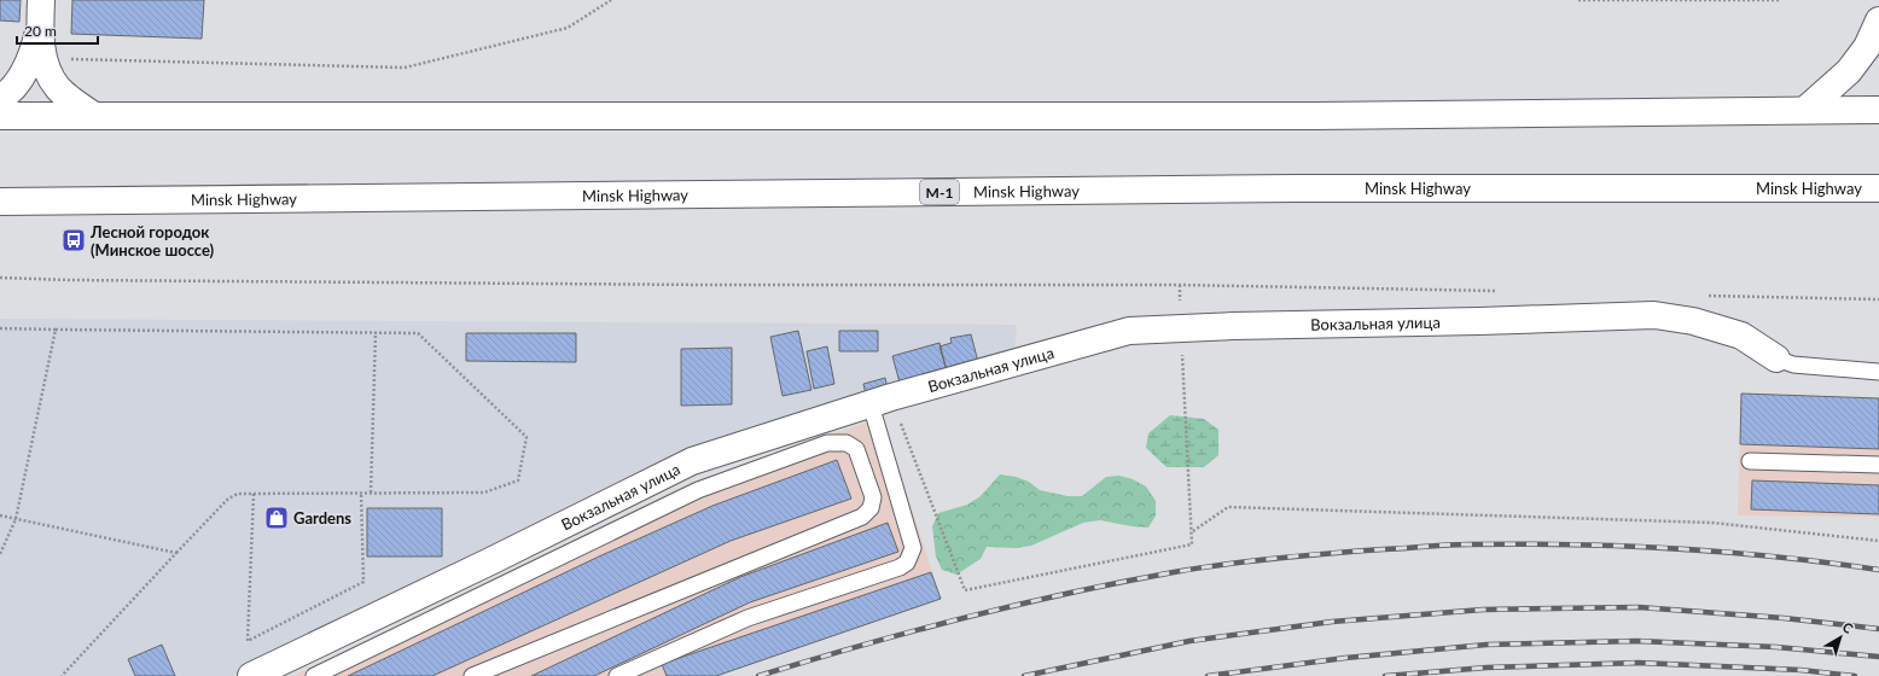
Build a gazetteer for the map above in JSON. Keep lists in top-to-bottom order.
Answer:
{
  "streets": {
    "main road": ["Minsk Highway", "М-1", "Вокзальная улица"]
  },
  "places": {
    "bus stop": ["Лесной городок (Минское шоссе)"],
    "shop": ["Gardens"]
  },
  "scale_bar": "20 m",
  "north": "top right"
}
